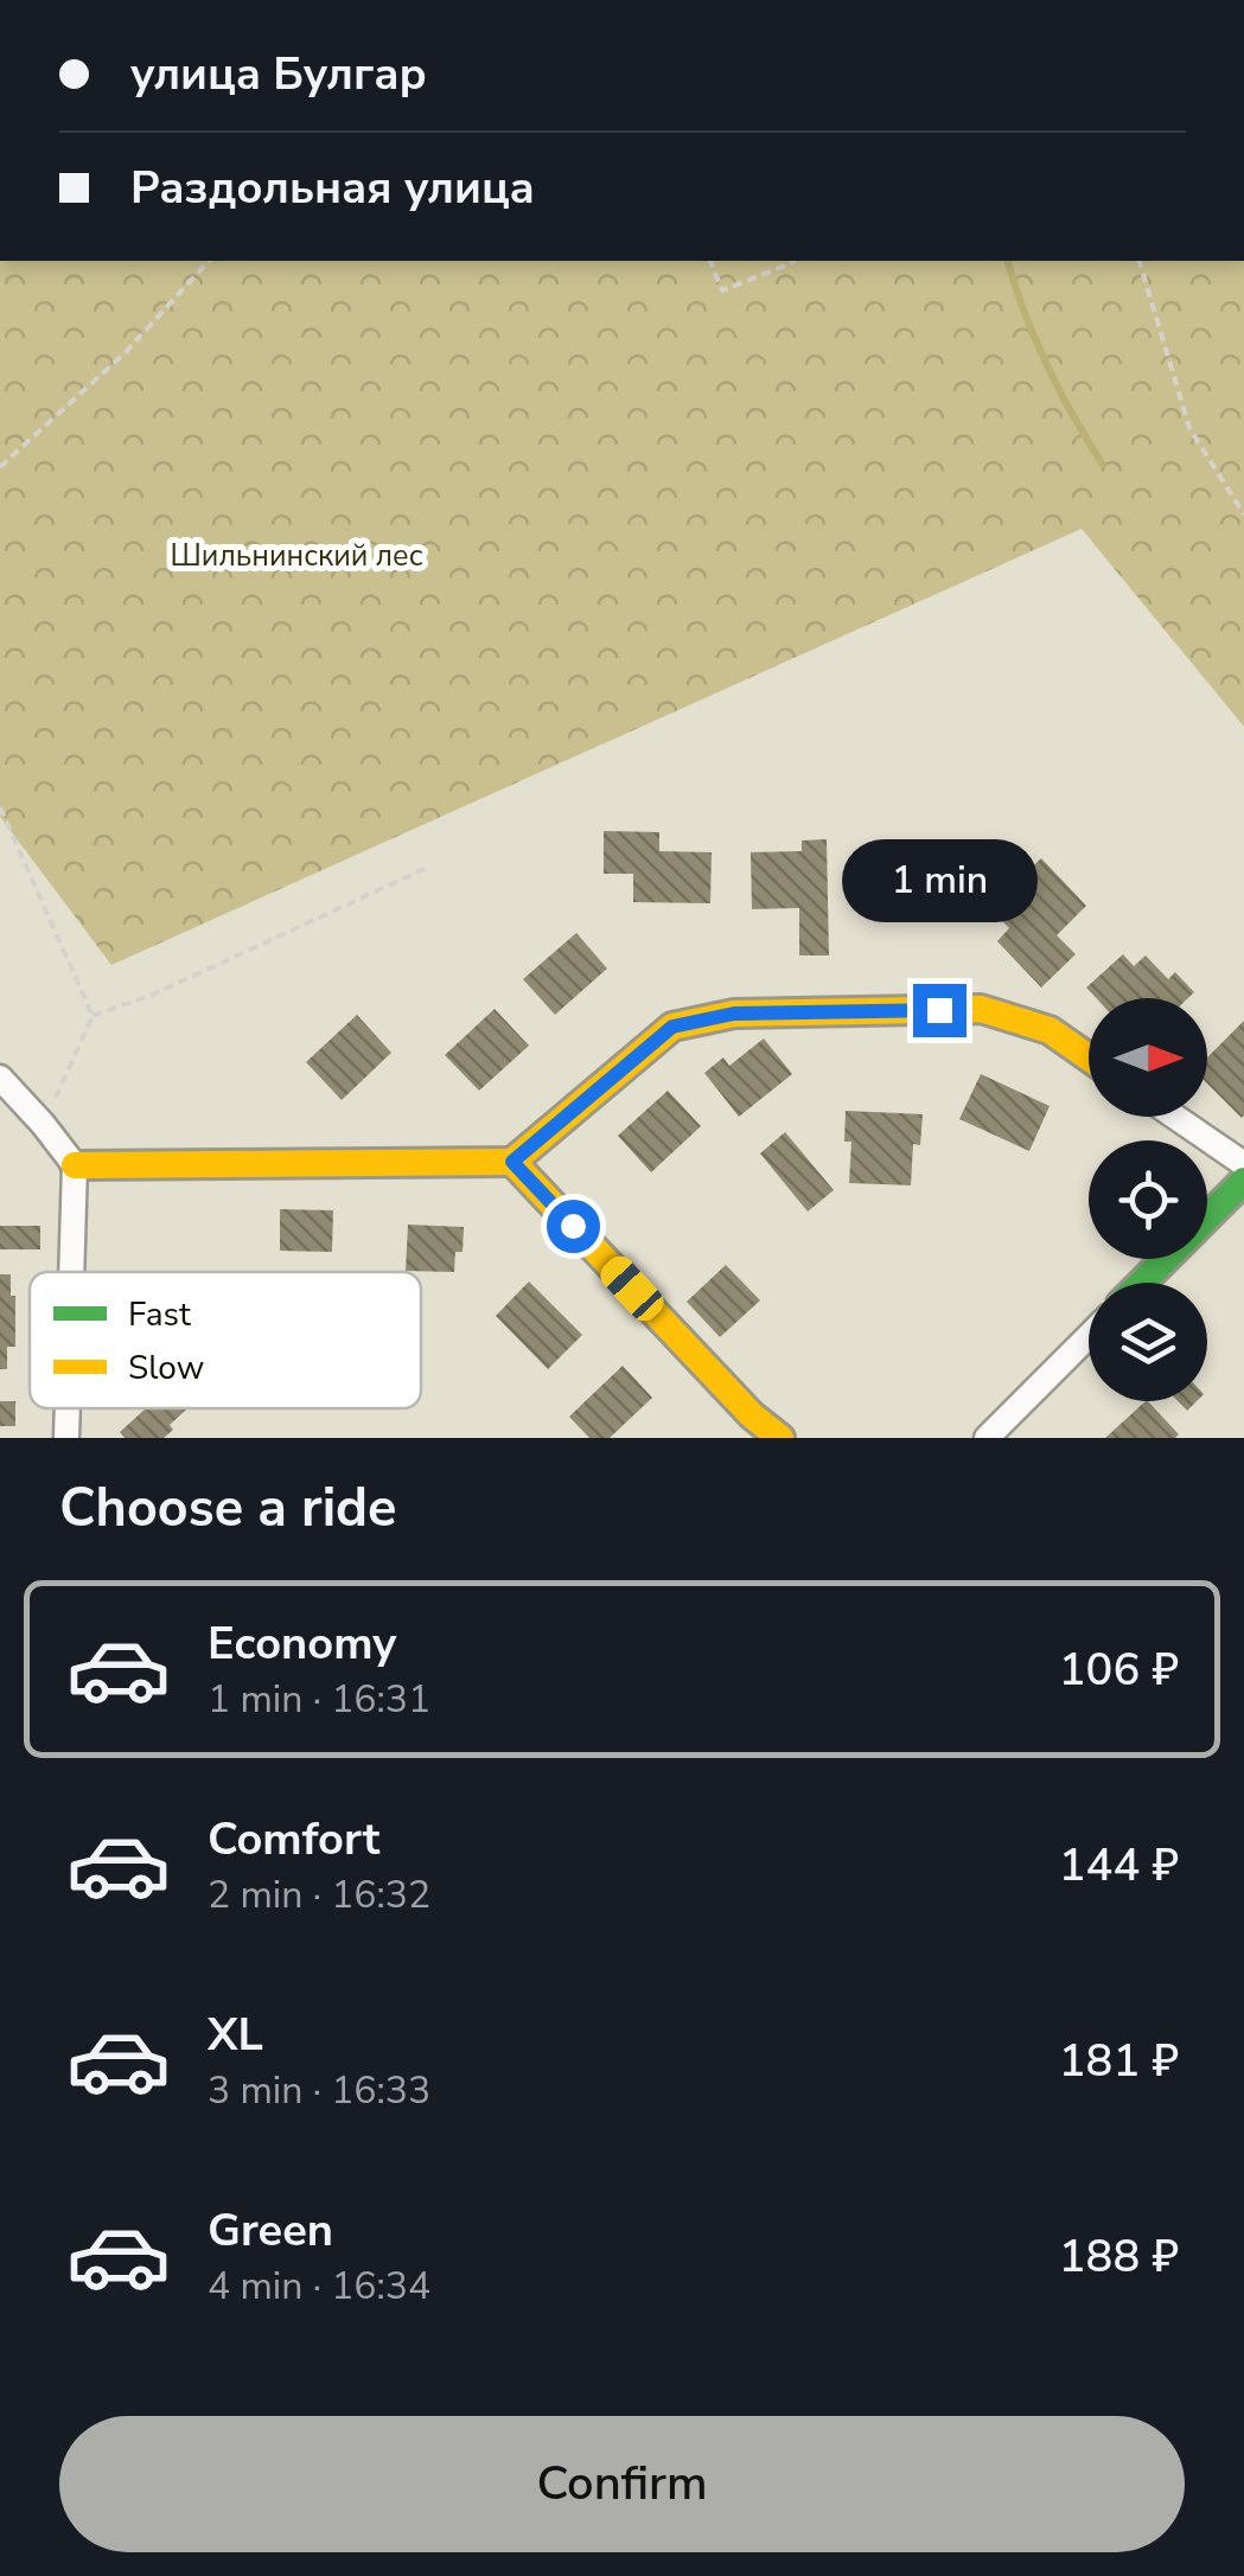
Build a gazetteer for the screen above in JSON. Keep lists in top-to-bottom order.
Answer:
{
  "parks": ["Шильнинский лес"],
  "legend": ["Fast", "Slow"],
  "north": "right",
  "page": {
    "banner": ["улица Булгар", "Раздольная улица"],
    "bubble": "1 min",
    "heading": "Choose a ride",
    "list": [
      {
        "name": "Economy",
        "note": "1 min · 16:31",
        "value": "106 ₽"
      },
      {
        "name": "Comfort",
        "note": "2 min · 16:32",
        "value": "144 ₽"
      },
      {
        "name": "XL",
        "note": "3 min · 16:33",
        "value": "181 ₽"
      },
      {
        "name": "Green",
        "note": "4 min · 16:34",
        "value": "188 ₽"
      }
    ],
    "buttons": "Confirm"
  }
}
